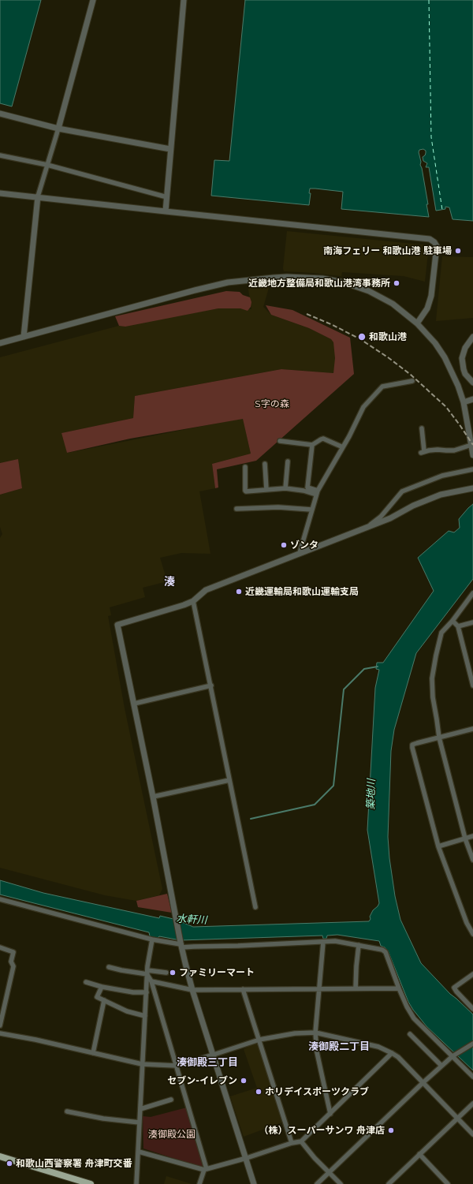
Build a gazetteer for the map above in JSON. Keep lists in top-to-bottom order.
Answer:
{
  "districts": ["湊", "湊御殿二丁目", "湊御殿三丁目"],
  "water": ["築地川", "水軒川"],
  "parks": ["S字の森", "湊御殿公園"],
  "places": [
    "南海フェリー 和歌山港 駐車場",
    "近畿地方整備局和歌山港湾事務所",
    "和歌山港",
    "ゾンタ",
    "近畿運輸局和歌山運輸支局",
    "ファミリーマート",
    "セブン-イレブン",
    "ホリデイスポーツクラブ",
    "（株）スーパーサンワ 舟津店",
    "和歌山西警察署 舟津町交番"
  ]
}
